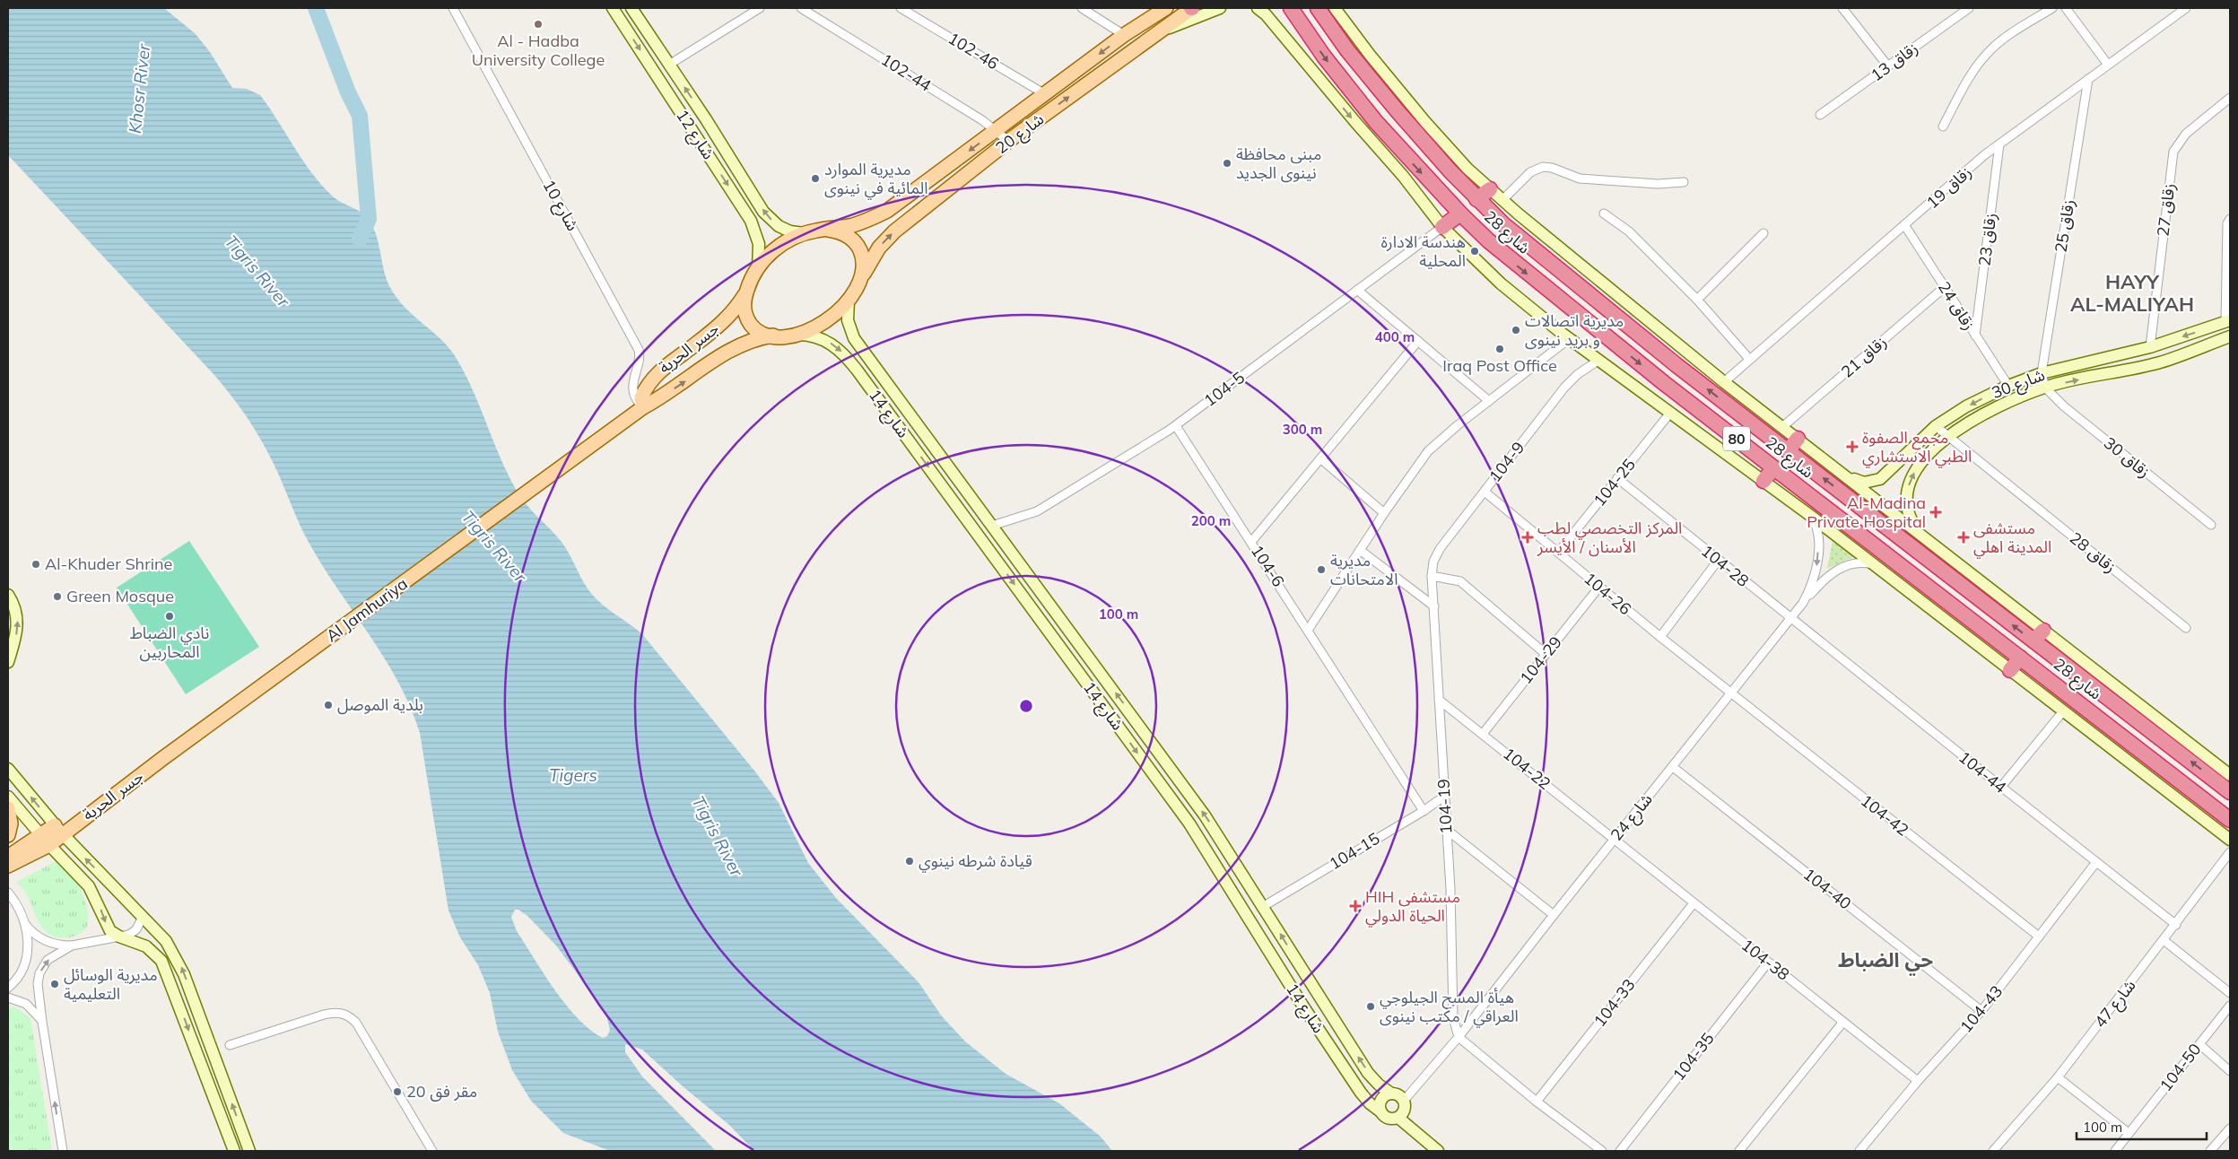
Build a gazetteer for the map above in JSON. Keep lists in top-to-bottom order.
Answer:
{
  "streets": {
    "highway": ["شارع 28", "80"],
    "main road": [
      "شارع 20",
      "شارع 12",
      "جسر الحرية",
      "شارع 30",
      "شارع 14",
      "Al Jamhuriya"
    ],
    "street": [
      "102-46",
      "زقاق 13",
      "102-44",
      "زقاق 19",
      "شارع 10",
      "زقاق 27",
      "زقاق 25",
      "زقاق 23",
      "زقاق 24",
      "زقاق 21",
      "104-5",
      "زقاق 30",
      "104-9",
      "104-25",
      "زقاق 28",
      "104-6",
      "104-28",
      "104-26",
      "104-29",
      "104-22",
      "104-44",
      "104-19",
      "104-42",
      "شارع 24",
      "104-15",
      "104-40",
      "104-38",
      "104-33",
      "شارع 47",
      "104-43",
      "104-35",
      "104-50"
    ]
  },
  "crossings": [
    ["102-46", "شارع 20"],
    ["102-44", "شارع 20"],
    ["شارع 20", "شارع 12"],
    ["شارع 20", "جسر الحرية"],
    ["شارع 20", "شارع 14"],
    ["شارع 12", "جسر الحرية"],
    ["شارع 12", "شارع 14"],
    ["زقاق 19", "زقاق 25"],
    ["زقاق 19", "زقاق 23"],
    ["زقاق 19", "زقاق 24"],
    ["شارع 10", "جسر الحرية"],
    ["زقاق 27", "شارع 30"],
    ["زقاق 25", "شارع 30"],
    ["زقاق 23", "زقاق 24"],
    ["زقاق 24", "زقاق 21"],
    ["زقاق 24", "شارع 30"],
    ["جسر الحرية", "شارع 14"],
    ["جسر الحرية", "Al Jamhuriya"],
    ["شارع 30", "زقاق 30"],
    ["شارع 30", "زقاق 28"],
    ["104-5", "شارع 14"],
    ["104-5", "104-6"],
    ["شارع 14", "شارع 24"],
    ["شارع 14", "104-15"],
    ["104-9", "104-26"],
    ["104-9", "104-19"],
    ["104-25", "104-28"],
    ["104-25", "104-26"],
    ["104-6", "104-15"],
    ["104-28", "104-44"],
    ["104-28", "شارع 24"],
    ["104-26", "104-29"],
    ["104-26", "104-42"],
    ["104-26", "شارع 24"],
    ["104-29", "104-22"],
    ["104-22", "104-19"],
    ["104-22", "شارع 24"],
    ["104-22", "104-38"],
    ["104-44", "شارع 24"],
    ["104-44", "شارع 47"],
    ["104-44", "104-43"],
    ["104-19", "شارع 24"],
    ["104-19", "104-15"],
    ["104-42", "شارع 24"],
    ["104-42", "104-43"],
    ["شارع 24", "104-40"],
    ["شارع 24", "104-38"],
    ["104-40", "104-43"],
    ["104-38", "104-33"],
    ["104-38", "104-43"],
    ["104-38", "104-35"]
  ],
  "districts": ["HAYY AL-MALIYAH", "حي الضباط"],
  "water": ["Khosr River", "Tigris River", "Tigers"],
  "places": {
    "other": [
      "Al - Hadba University College",
      "مبنى محافظة نينوى الجديد",
      "مديرية الموارد المائية في نينوى",
      "هندسة الادارة المحلية",
      "مديرية اتصالات و بريد نينوى",
      "Iraq Post Office",
      "Al-Khuder Shrine",
      "مديرية الامتحانات",
      "Green Mosque",
      "نادي الضباط المحاربين",
      "بلدية الموصل",
      "قيادة شرطه نينوي",
      "مديرية الوسائل التعليمية",
      "هيأة المسح الجيلوجي العراقي / مكتب نينوى",
      "مقر فق 20"
    ],
    "health": [
      "مجمع الصفوة الطبي الاستشاري",
      "Al-Madina Private Hospital",
      "المركز التخصصي لطب الأسنان / الأيسر",
      "مستشفى المدينة اهلي",
      "HIH مستشفى الحياة الدولي"
    ]
  },
  "scale_bar": "100 m",
  "rings": [
    "400 m",
    "300 m",
    "200 m",
    "100 m"
  ]
}
